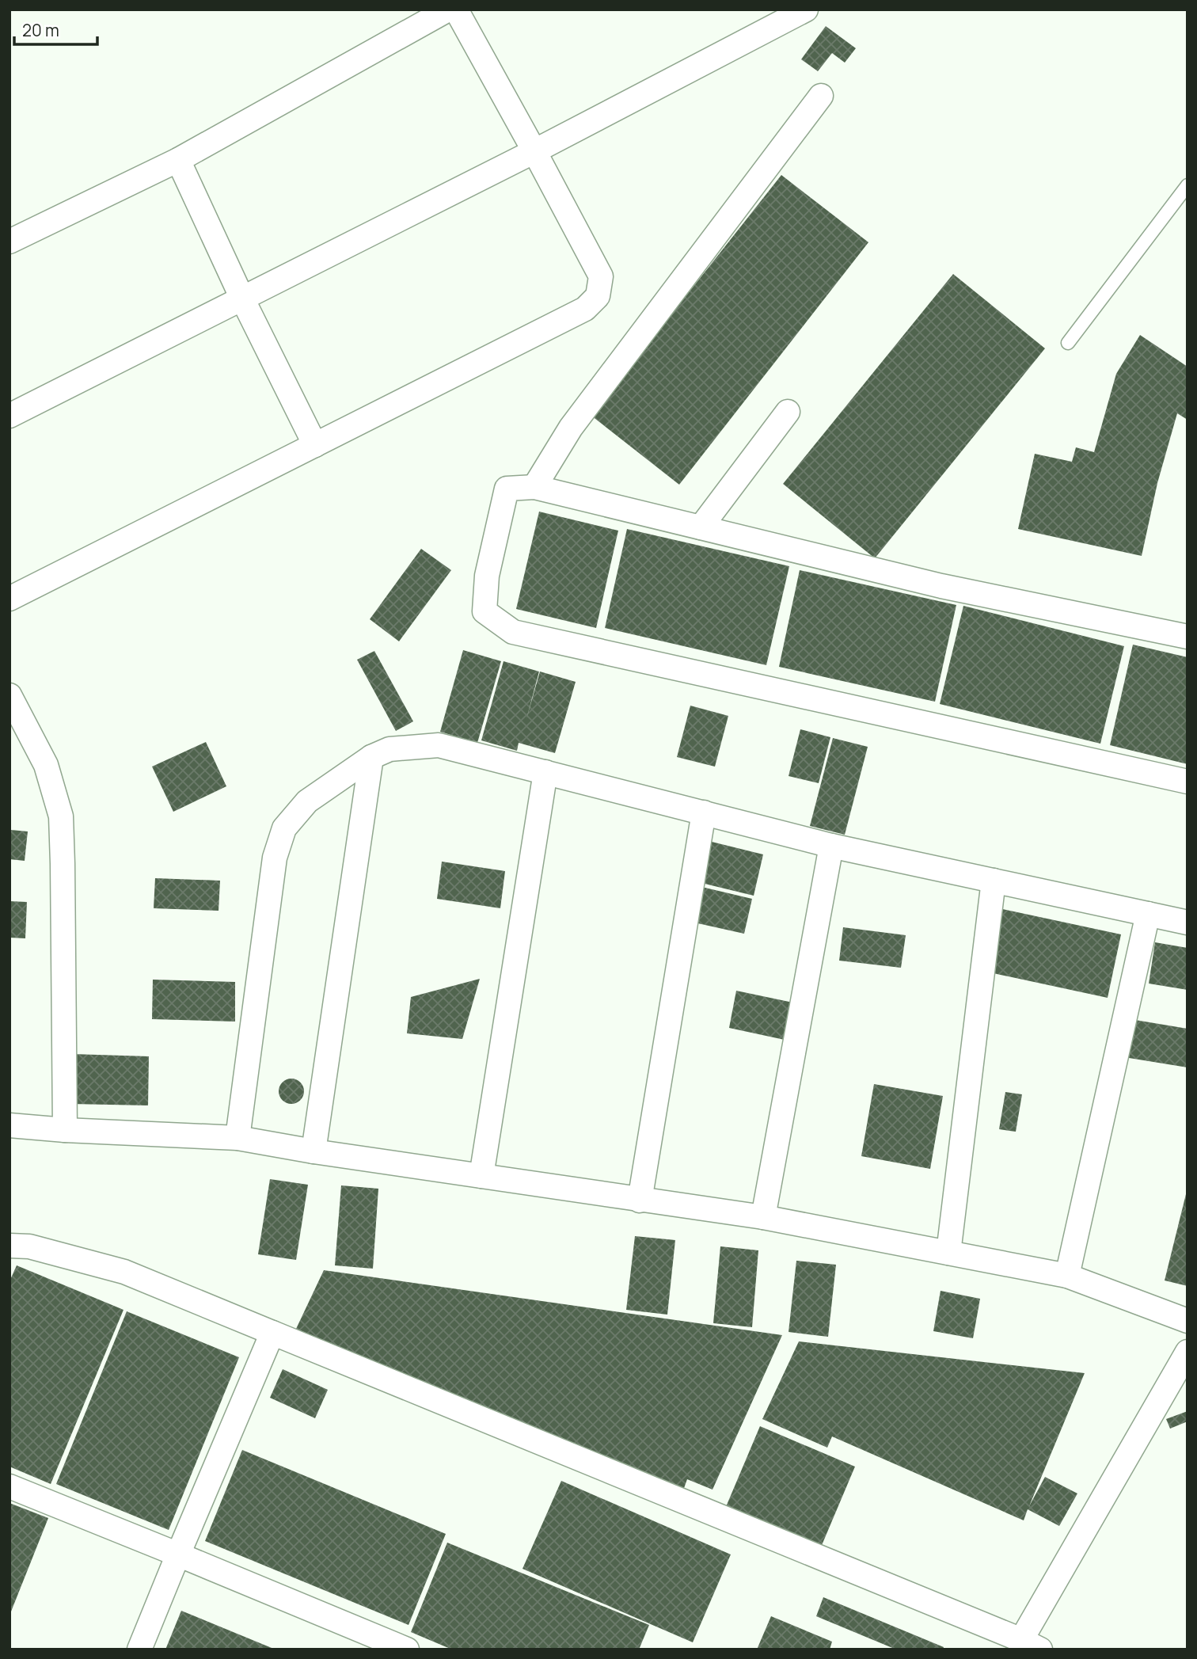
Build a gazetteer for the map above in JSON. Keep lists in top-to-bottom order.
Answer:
{
  "scale_bar": "20 m"
}
